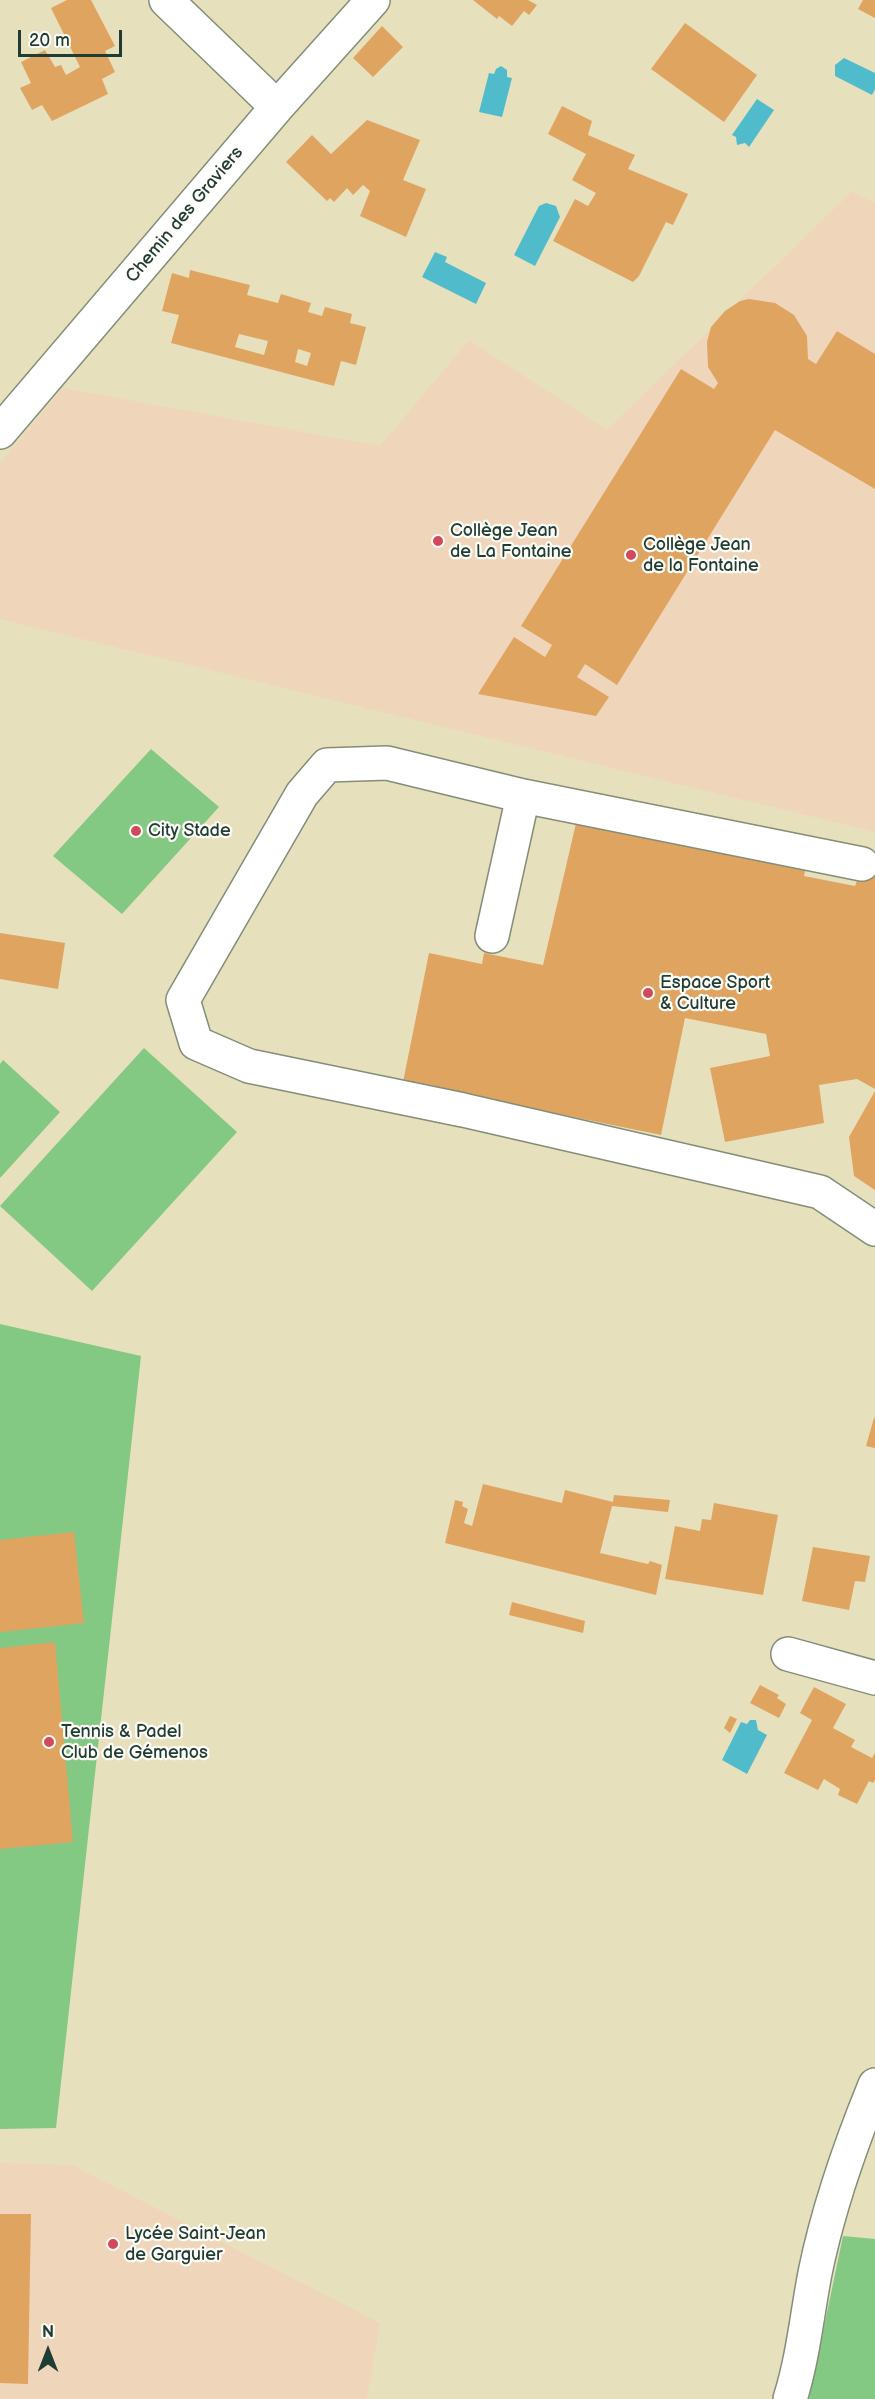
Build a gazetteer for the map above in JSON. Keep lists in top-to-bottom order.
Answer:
{
  "streets": {
    "street": ["Chemin des Graviers"]
  },
  "places": [
    "Collège Jean de La Fontaine",
    "Collège Jean de la Fontaine",
    "City Stade",
    "Espace Sport & Culture",
    "Tennis & Padel Club de Gémenos",
    "Lycée Saint-Jean de Garguier"
  ],
  "scale_bar": "20 m",
  "north": "top"
}
